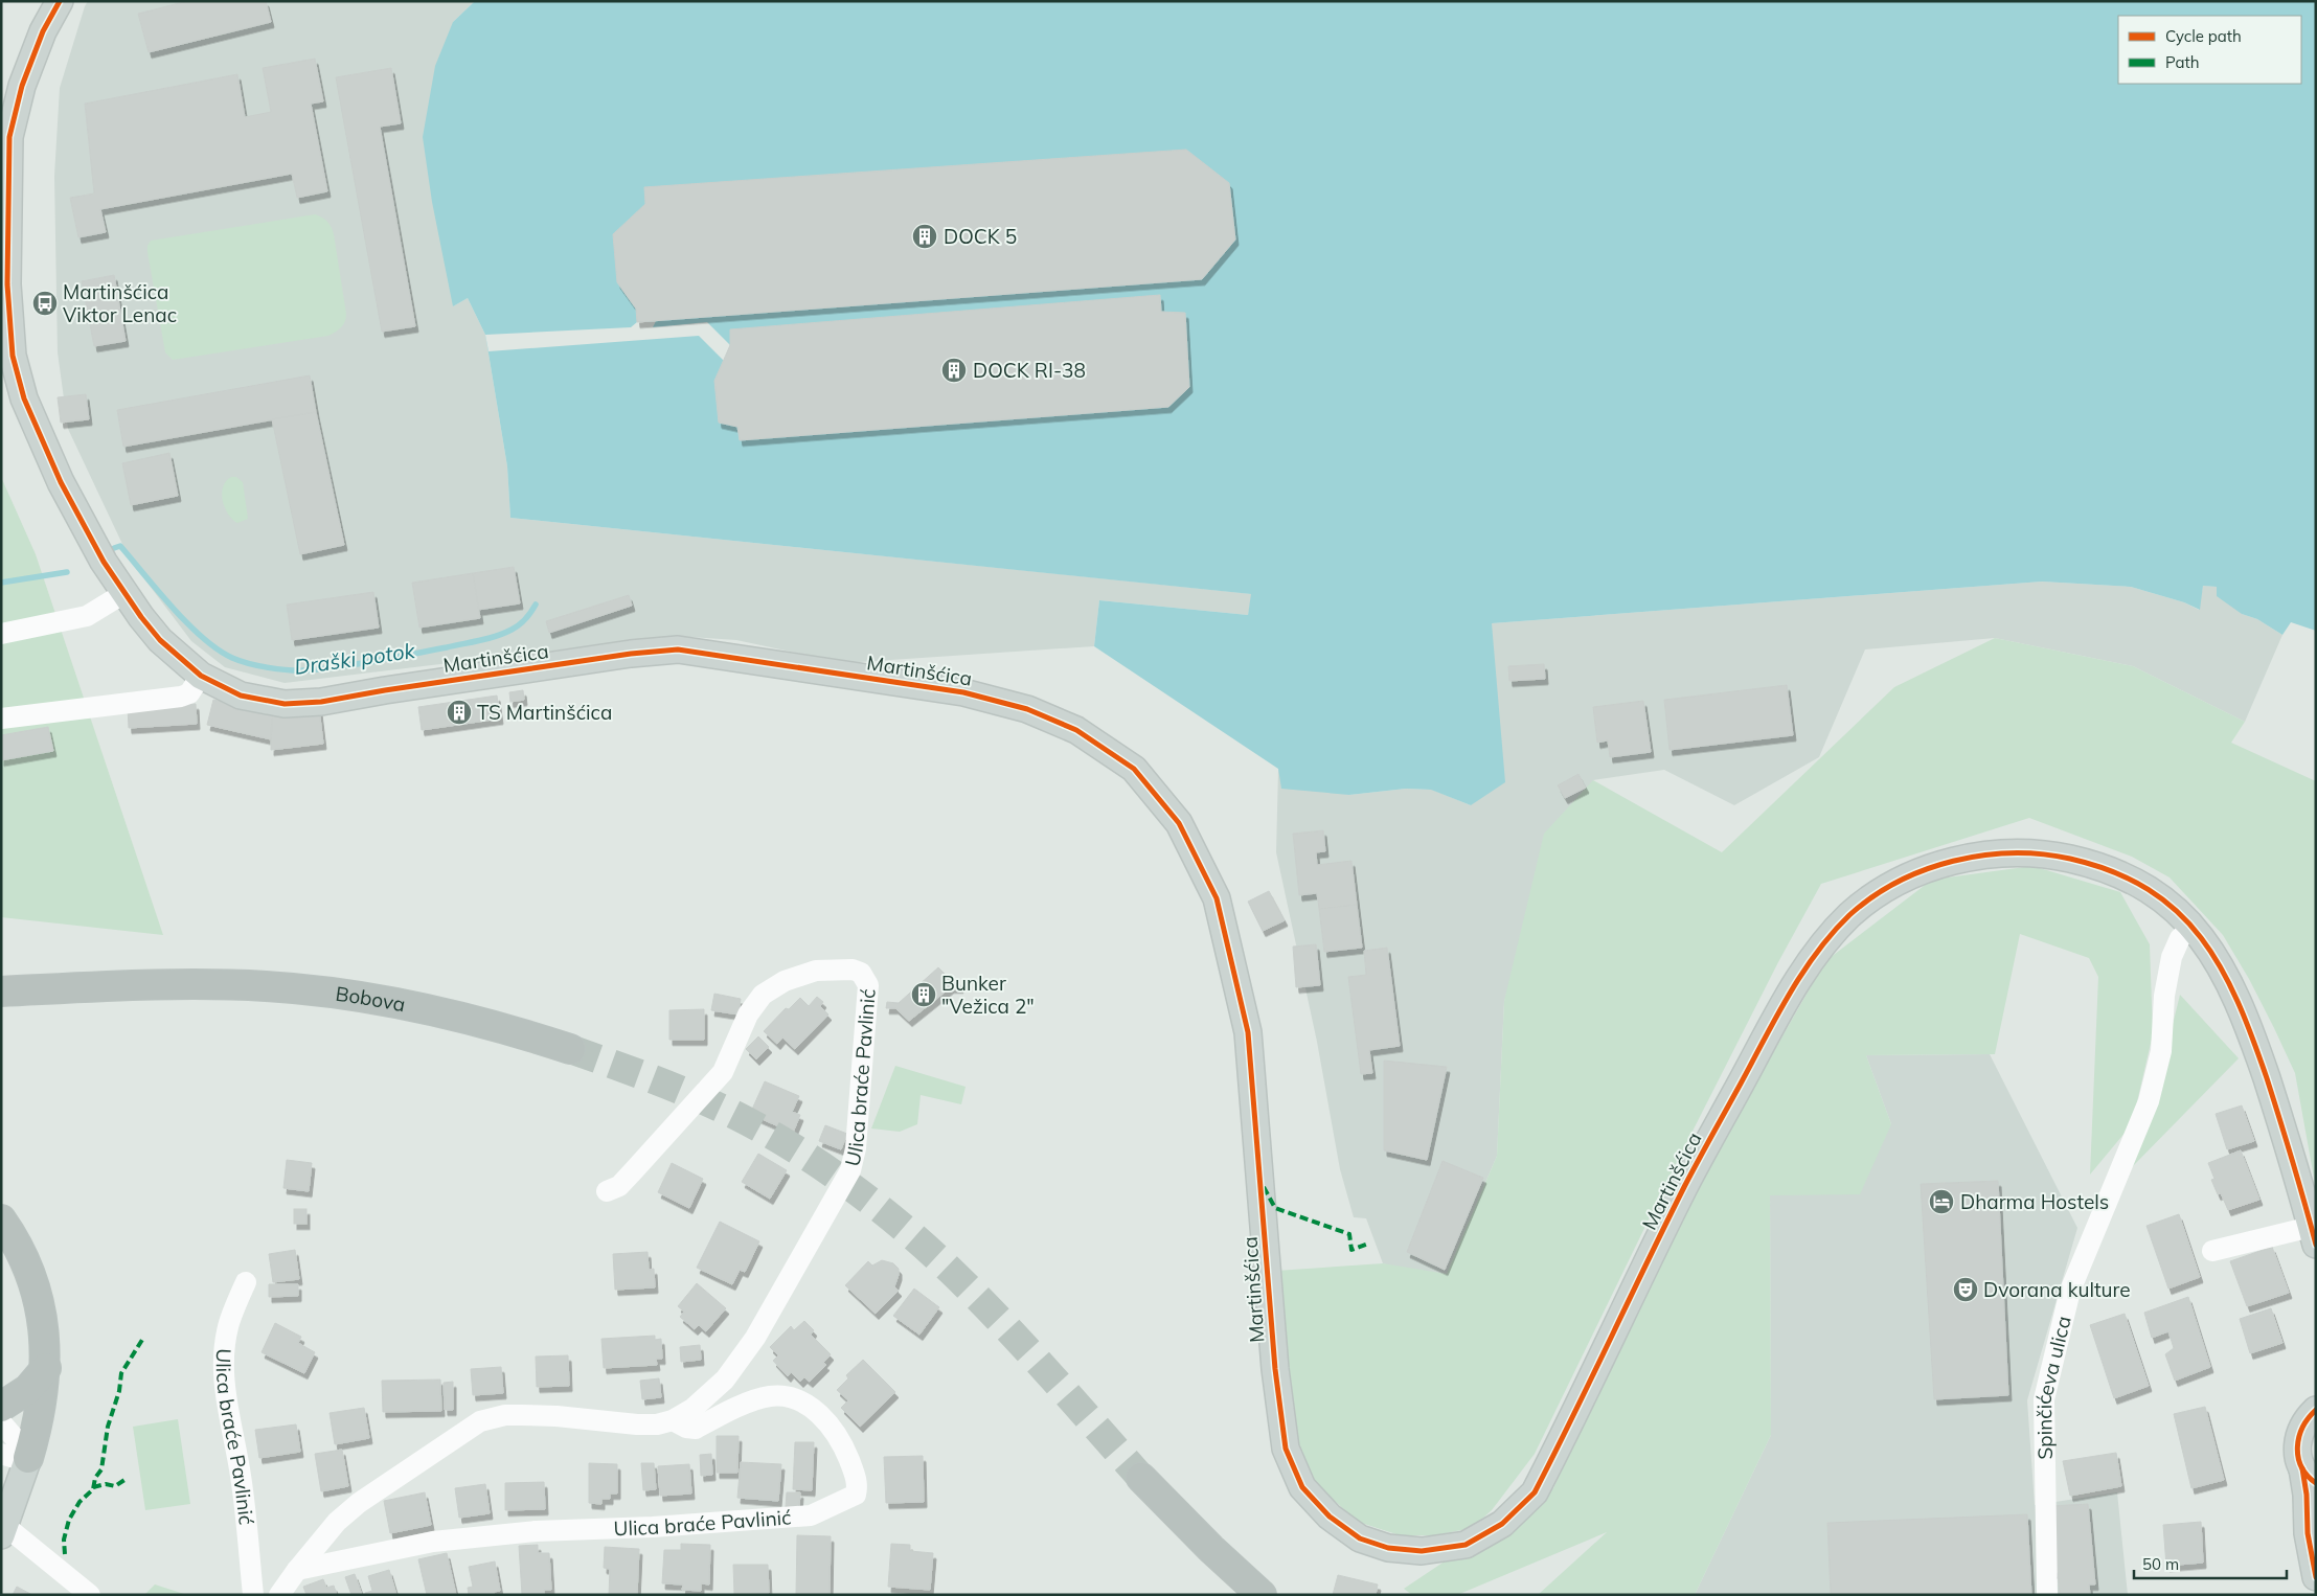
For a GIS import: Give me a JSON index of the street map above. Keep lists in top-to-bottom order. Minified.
{"streets":{"highway":["Bobova"],"main road":["Martinšćica"],"street":["Ulica braće Pavlinić","Spinčićeva ulica"]},"crossings":[["Martinšćica","Spinčićeva ulica"]],"water":["Draški potok"],"places":{"building":["DOCK 5","DOCK RI-38","TS Martinšćica","Bunker \"Vežica 2\""],"bus stop":["Martinšćica Viktor Lenac"],"hotel":["Dharma Hostels"],"theatre":["Dvorana kulture"]},"legend":["Cycle path","Path"],"scale_bar":"50 m"}
